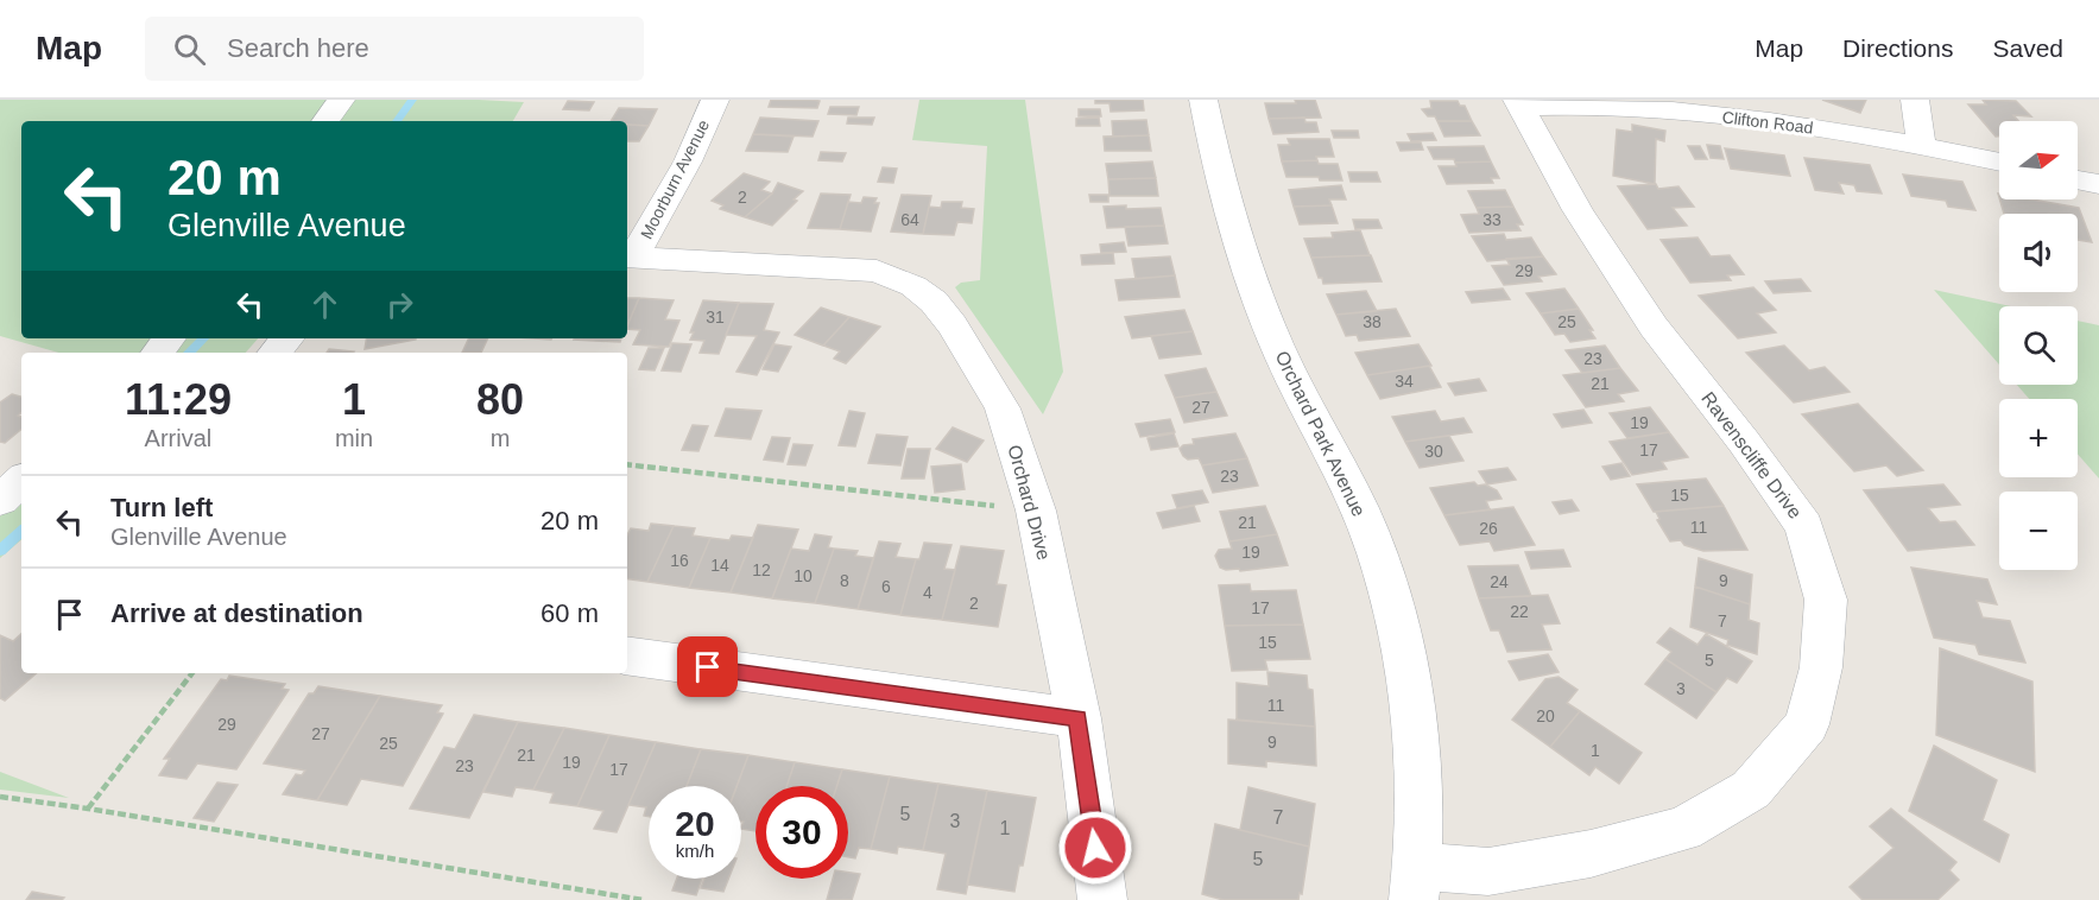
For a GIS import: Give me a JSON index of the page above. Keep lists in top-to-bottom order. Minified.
{"streets":{"street":["Clifton Road","Moorburn Avenue","Orchard Park Avenue","Ravenscliffe Drive","Orchard Drive"]},"crossings":[["Clifton Road","Ravenscliffe Drive"],["Moorburn Avenue","Orchard Drive"],["Orchard Park Avenue","Ravenscliffe Drive"]],"house_numbers":["2","64","33","29","31","38","25","23","34","21","27","19","17","30","23","15","21","11","26","19","16","14","12","10","8","9","24","6","4","2","17","22","7","15","5","3","11","20","29","27","9","25","1","21","19","23","17","5","7","3","1","5"],"north":"right","page":{"header":"Map","search":"Search here","nav":["Map","Directions","Saved"],"map_buttons":["+","−"],"turn":["20 m","Glenville Avenue"],"eta":["11:29","Arrival","1","min","80","m"],"list":[{"name":"Turn left","note":"Glenville Avenue","value":"20 m"},{"name":"Arrive at destination","value":"60 m"}],"speed":"20 km/h","limit":"30"}}
